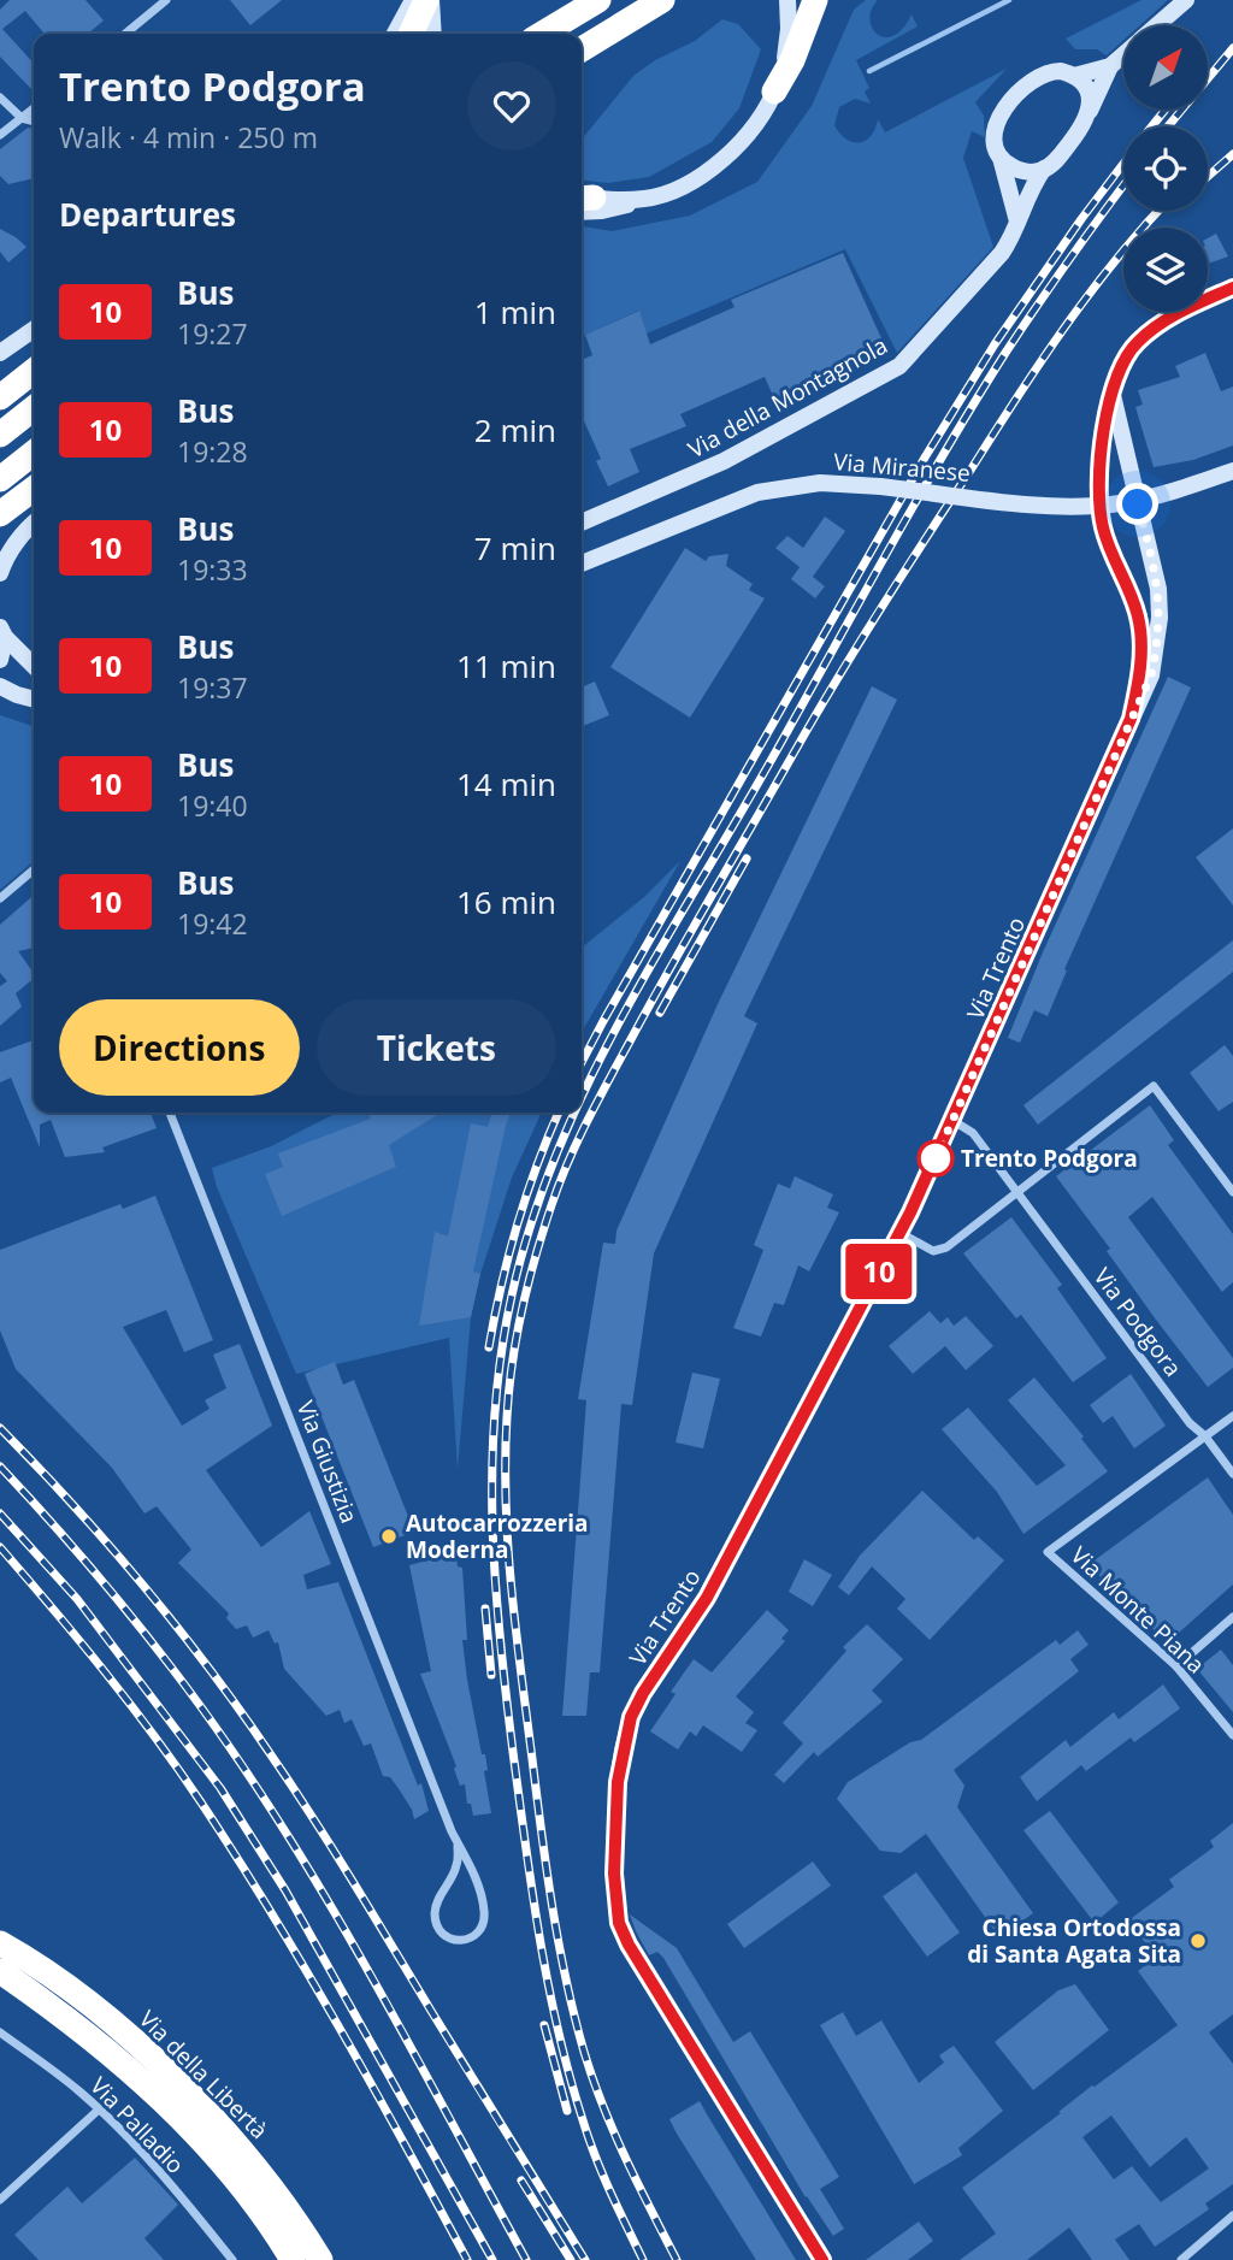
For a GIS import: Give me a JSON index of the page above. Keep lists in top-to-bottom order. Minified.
{"streets":{"highway":["Via della Libertà"],"street":["Via della Montagnola","Via Miranese","Via Trento","Via Podgora","Via Giustizia","Via Monte Piana","Via Palladio"]},"crossings":[["Via Trento","Via Podgora"],["Via Podgora","Via Monte Piana"]],"places":["Trento Podgora","Autocarrozzeria Moderna","Chiesa Ortodossa di Santa Agata Sita"],"lines":["bus line 10"],"north":"top right","page":{"on_map":"10","heading":[["Trento Podgora","Walk · 4 min · 250 m"],"Departures"],"list":[{"mark":"10","name":"Bus","note":"19:27","value":"1 min"},{"mark":"10","name":"Bus","note":"19:28","value":"2 min"},{"mark":"10","name":"Bus","note":"19:33","value":"7 min"},{"mark":"10","name":"Bus","note":"19:37","value":"11 min"},{"mark":"10","name":"Bus","note":"19:40","value":"14 min"},{"mark":"10","name":"Bus","note":"19:42","value":"16 min"}],"buttons":["Directions","Tickets"]}}
